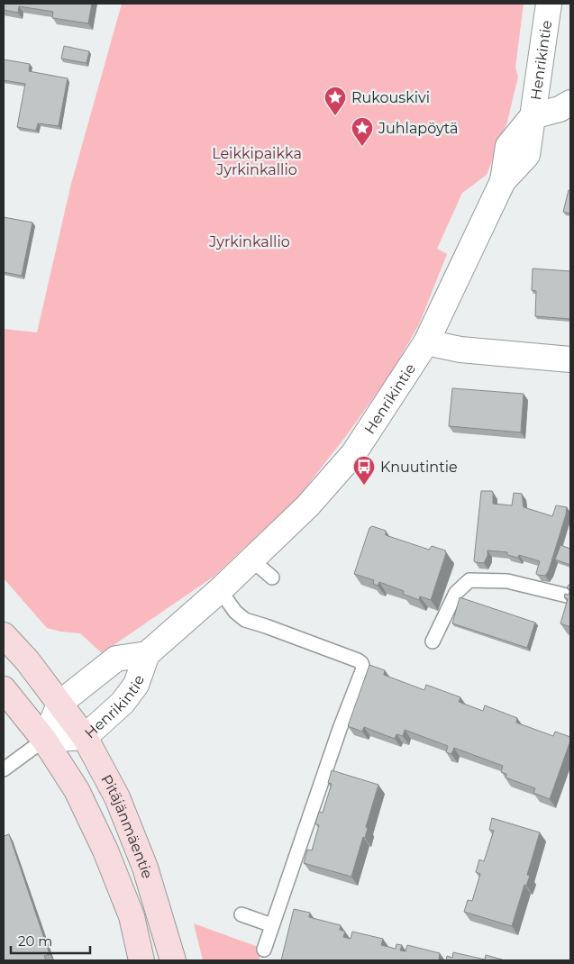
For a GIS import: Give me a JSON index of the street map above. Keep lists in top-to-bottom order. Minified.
{"streets":{"main road":["Pitäjänmäentie"],"street":["Henrikintie"]},"crossings":[["Henrikintie","Pitäjänmäentie"]],"parks":["Leikkipaikka Jyrkinkallio","Jyrkinkallio"],"places":{"place":["Rukouskivi","Juhlapöytä"],"bus stop":["Knuutintie"]},"scale_bar":"20 m"}
